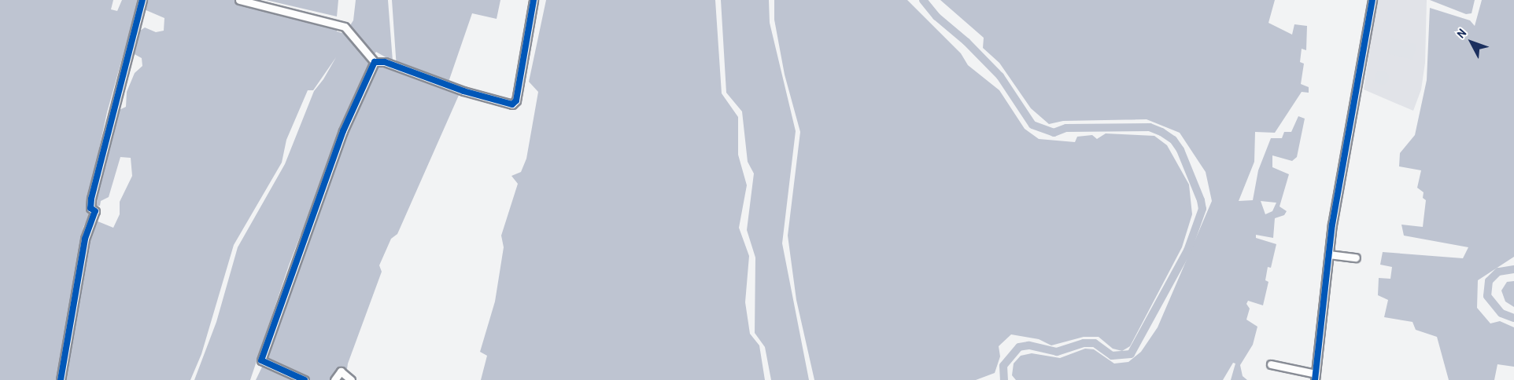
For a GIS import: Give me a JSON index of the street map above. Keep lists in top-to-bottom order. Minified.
{"north":"top left"}
